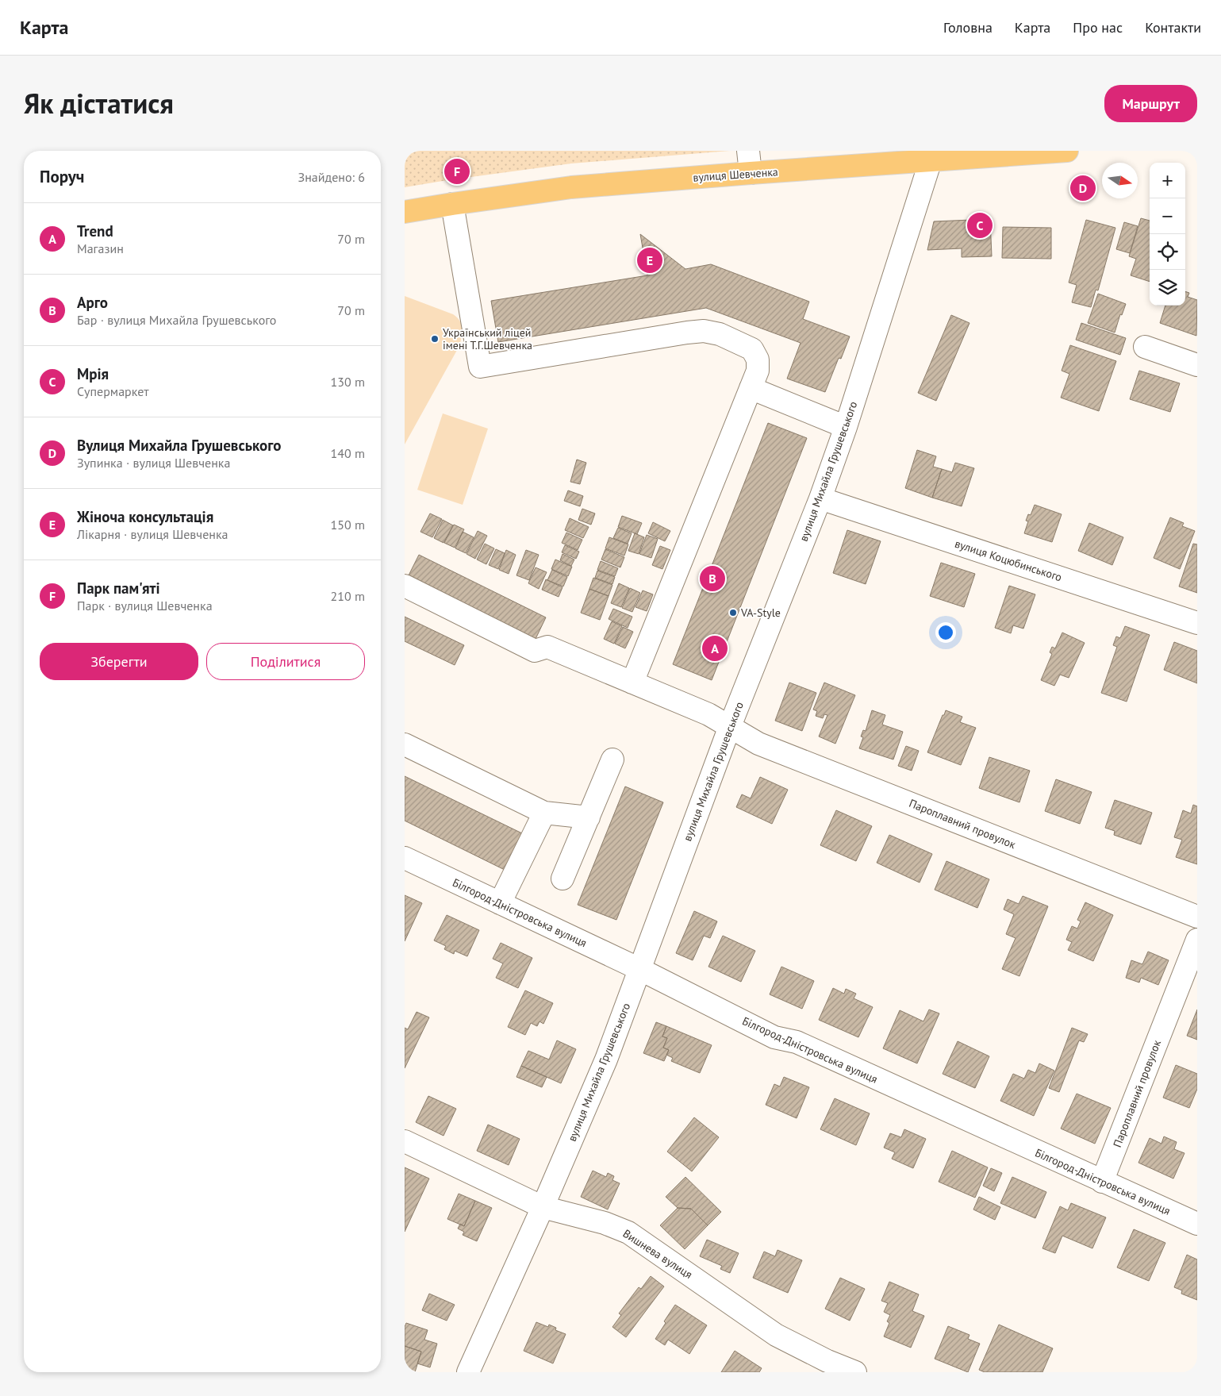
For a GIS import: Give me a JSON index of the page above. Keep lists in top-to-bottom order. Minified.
{"streets":{"main road":["вулиця Шевченка"],"street":["вулиця Михайла Грушевського","вулиця Коцюбинського","Пароплавний провулок","Білгород-Дністровська вулиця","Вишнева вулиця"]},"crossings":[["вулиця Шевченка","вулиця Михайла Грушевського"],["вулиця Михайла Грушевського","вулиця Коцюбинського"],["вулиця Михайла Грушевського","Пароплавний провулок"],["вулиця Михайла Грушевського","Білгород-Дністровська вулиця"],["вулиця Михайла Грушевського","Вишнева вулиця"],["Пароплавний провулок","Білгород-Дністровська вулиця"]],"places":["Український ліцей імені Т.Г.Шевченка","VA-Style"],"north":"right","page":{"header":"Карта","nav":["Головна","Карта","Про нас","Контакти"],"title":"Як дістатися","buttons":["Маршрут",["Зберегти","Поділитися"]],"heading":["Поруч","Знайдено: 6"],"pins":["F","D","C","E","B","A"],"map_buttons":["+","−"],"list":[{"mark":"A","name":"Trend","note":"Магазин","value":"70 m"},{"mark":"B","name":"Арго","note":"Бар · вулиця Михайла Грушевського","value":"70 m"},{"mark":"C","name":"Мрія","note":"Супермаркет","value":"130 m"},{"mark":"D","name":"Вулиця Михайла Грушевського","note":"Зупинка · вулиця Шевченка","value":"140 m"},{"mark":"E","name":"Жіноча консультація","note":"Лікарня · вулиця Шевченка","value":"150 m"},{"mark":"F","name":"Парк пам'яті","note":"Парк · вулиця Шевченка","value":"210 m"}]}}
